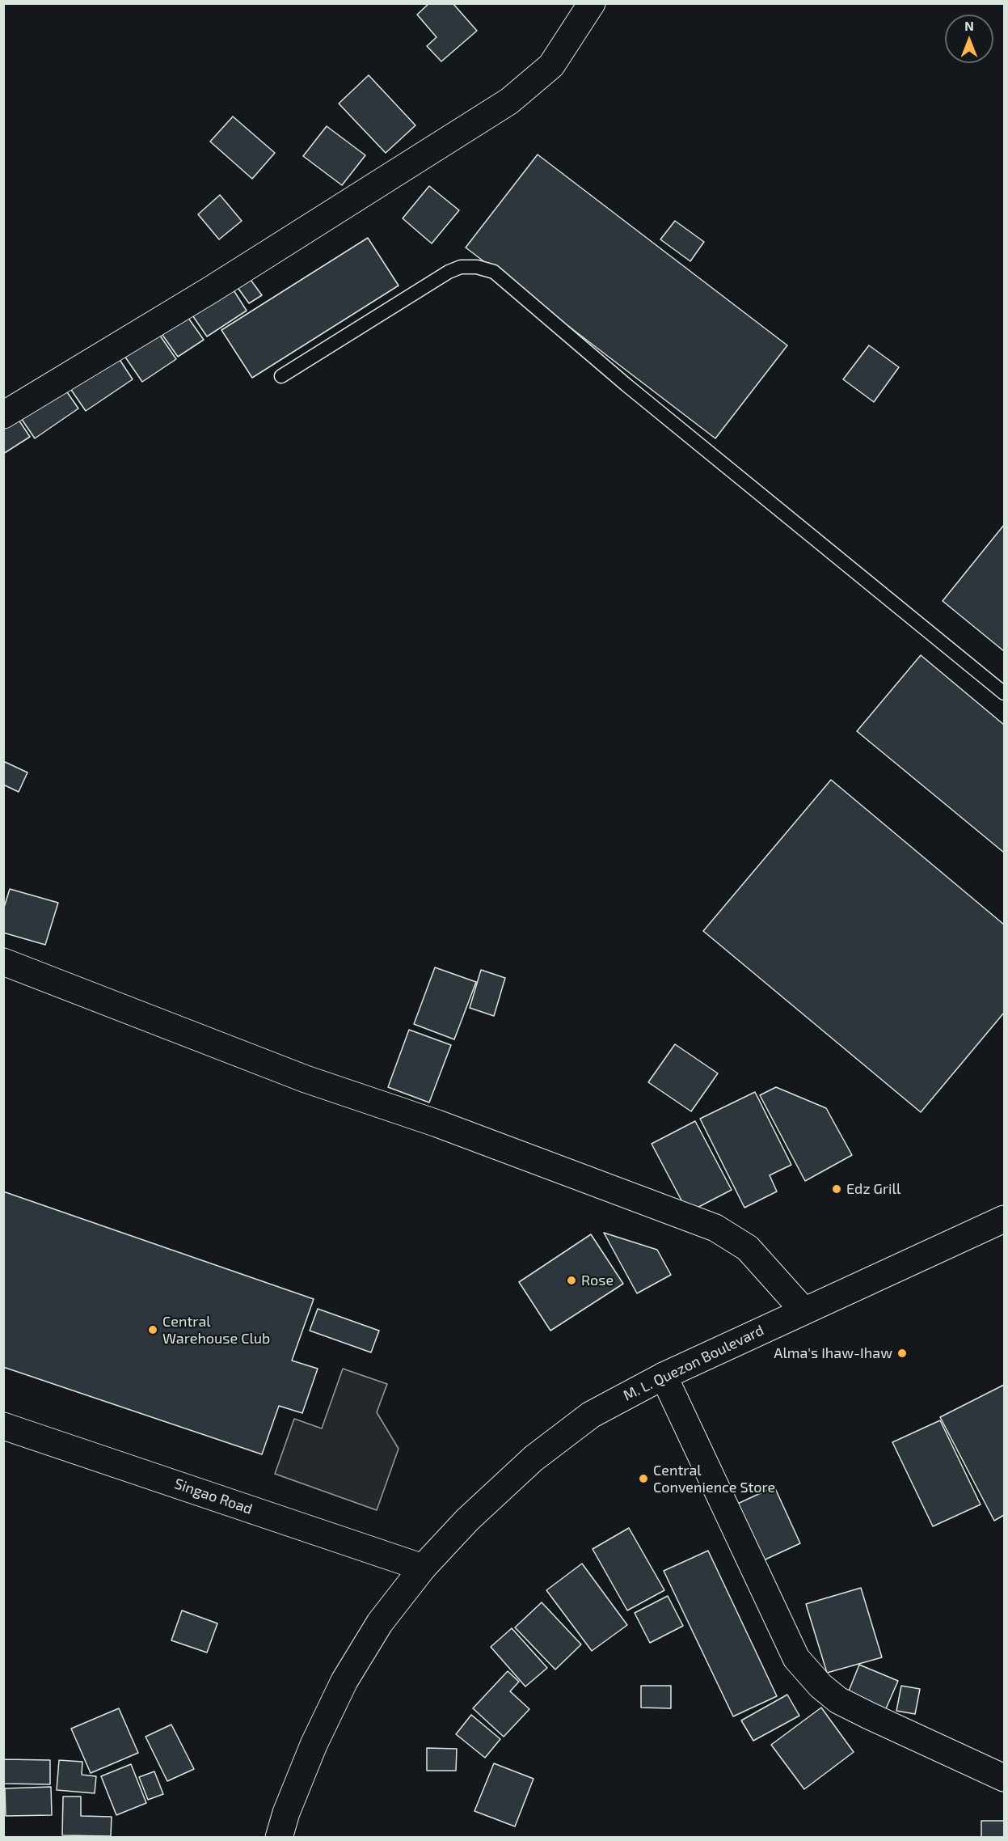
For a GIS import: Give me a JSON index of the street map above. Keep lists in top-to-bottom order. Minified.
{"streets":{"main road":["M. L. Quezon Boulevard","Singao Road"]},"crossings":[["M. L. Quezon Boulevard","Singao Road"]],"places":["Edz Grill","Rose","Central Warehouse Club","Alma's Ihaw-Ihaw","Central Convenience Store"],"north":"top"}
